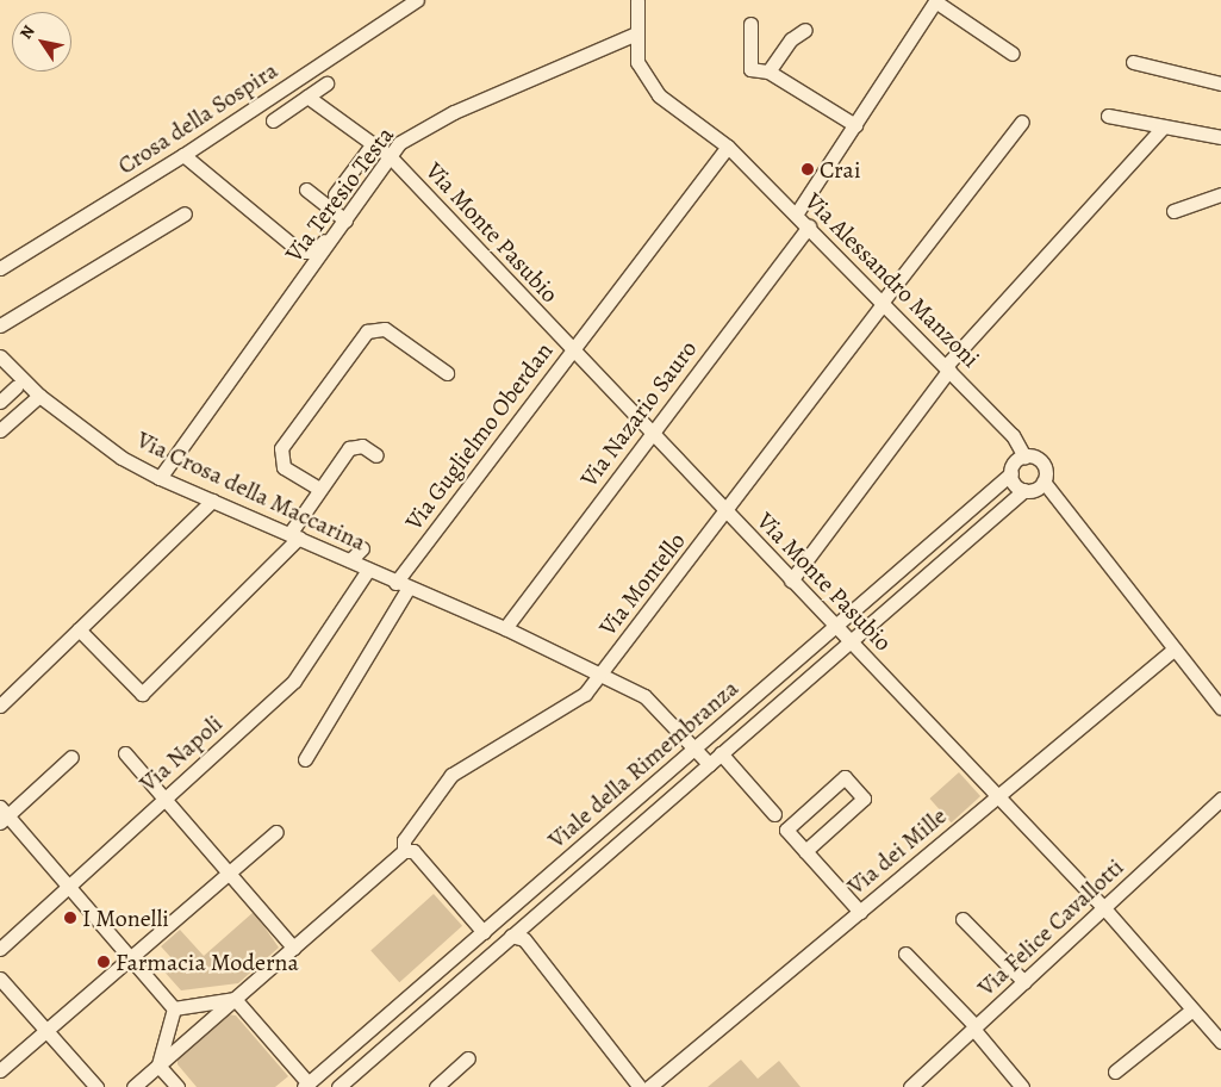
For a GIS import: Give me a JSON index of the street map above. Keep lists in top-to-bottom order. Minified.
{"streets":{"street":["Crosa della Sospira","Via Teresio Testa","Via Monte Pasubio","Via Alessandro Manzoni","Via Nazario Sauro","Via Guglielmo Oberdan","Via Crosa della Maccarina","Via Montello","Via Napoli","Viale della Rimembranza","Via dei Mille","Via Felice Cavallotti"]},"crossings":[["Via Teresio Testa","Via Monte Pasubio"],["Via Teresio Testa","Via Alessandro Manzoni"],["Via Teresio Testa","Via Crosa della Maccarina"],["Via Monte Pasubio","Via Nazario Sauro"],["Via Monte Pasubio","Via Guglielmo Oberdan"],["Via Monte Pasubio","Via Montello"],["Via Monte Pasubio","Viale della Rimembranza"],["Via Monte Pasubio","Via dei Mille"],["Via Monte Pasubio","Via Felice Cavallotti"],["Via Alessandro Manzoni","Via Nazario Sauro"],["Via Alessandro Manzoni","Via Guglielmo Oberdan"],["Via Alessandro Manzoni","Via Montello"],["Via Alessandro Manzoni","Viale della Rimembranza"],["Via Nazario Sauro","Via Crosa della Maccarina"],["Via Guglielmo Oberdan","Via Crosa della Maccarina"],["Via Crosa della Maccarina","Via Montello"],["Via Crosa della Maccarina","Via Napoli"],["Via Crosa della Maccarina","Viale della Rimembranza"]],"places":["Crai","I Monelli","Farmacia Moderna"],"north":"top left"}
